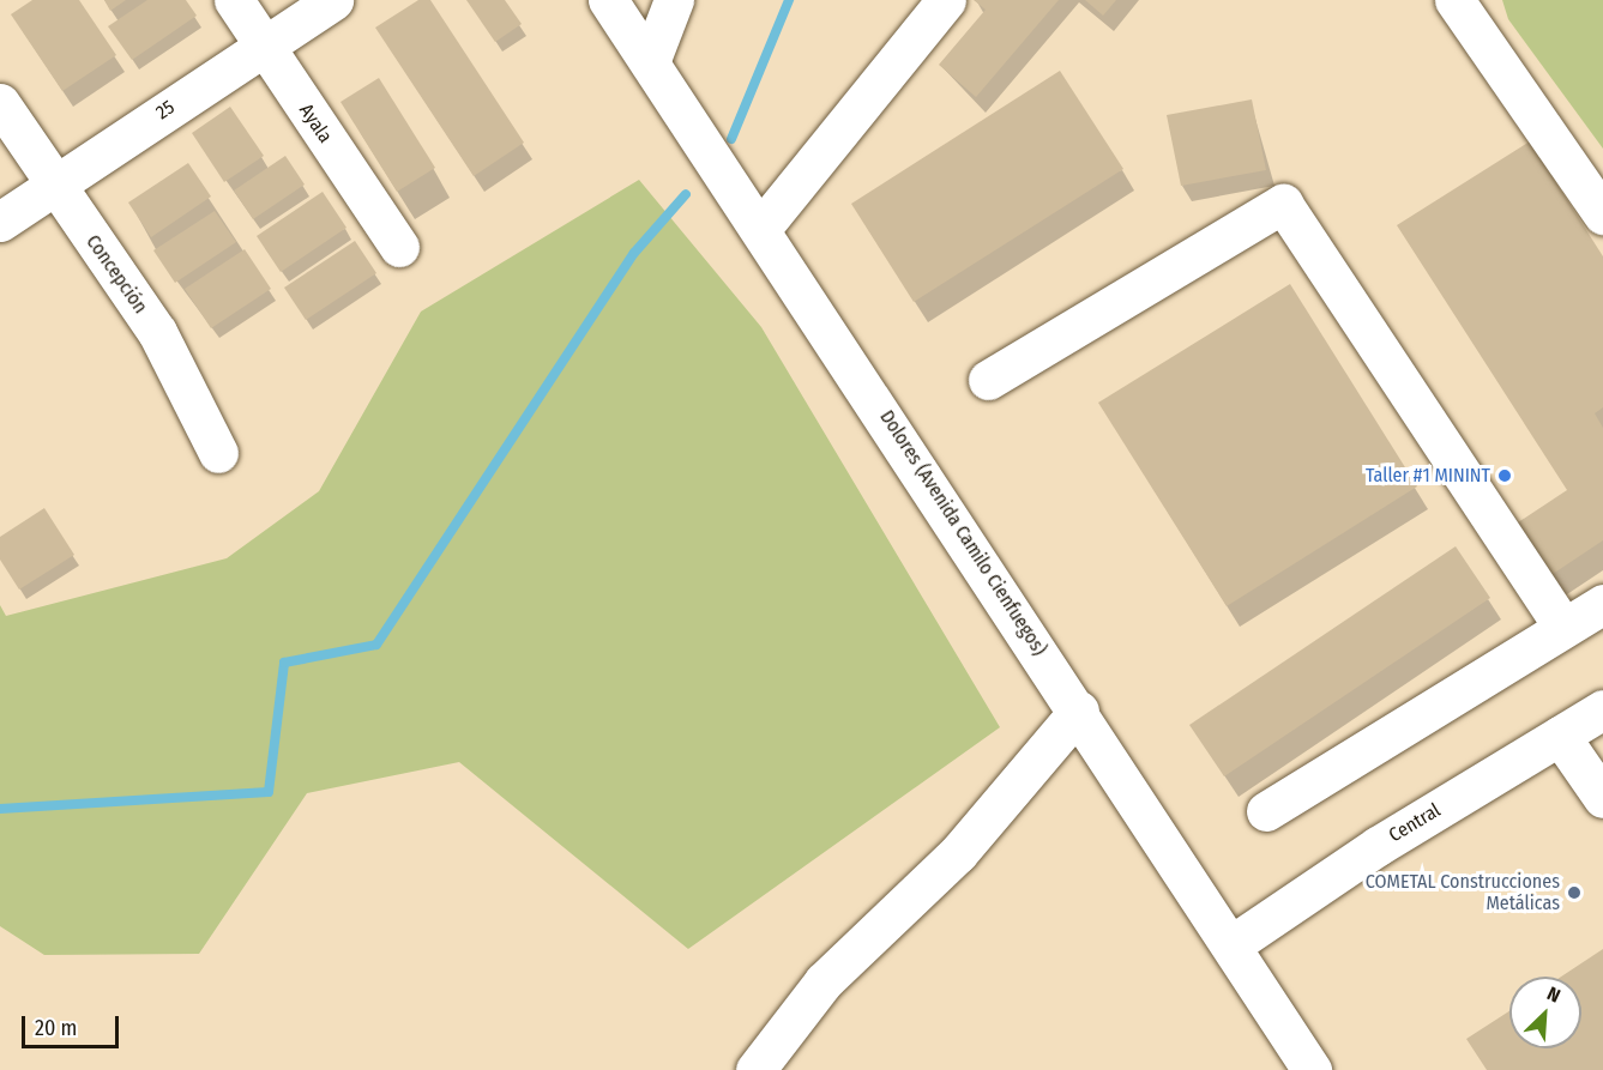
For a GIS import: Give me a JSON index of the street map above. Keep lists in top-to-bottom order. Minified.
{"streets":{"street":["25","Ayala","Concepción","Dolores (Avenida Camilo Cienfuegos)","Central"]},"crossings":[["25","Ayala"],["25","Concepción"],["Dolores (Avenida Camilo Cienfuegos)","Central"]],"places":["Taller #1 MININT","COMETAL Construcciones Metálicas"],"scale_bar":"20 m","north":"top right"}
